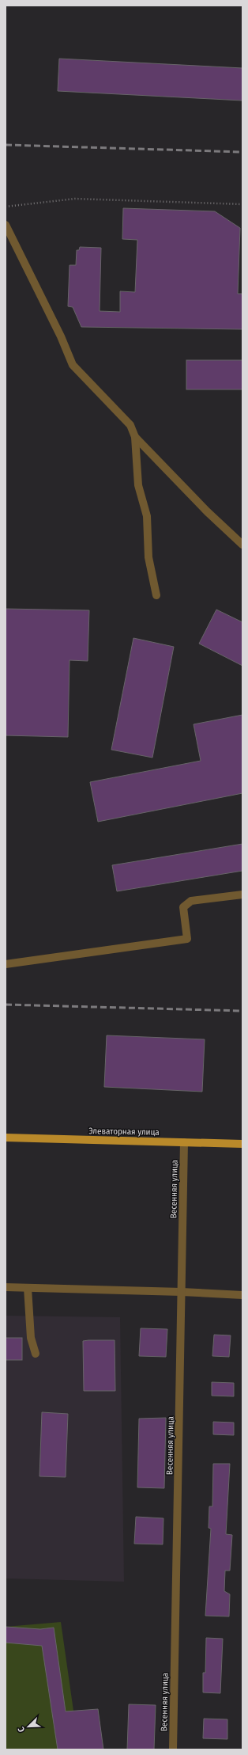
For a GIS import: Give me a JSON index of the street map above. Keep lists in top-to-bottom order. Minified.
{"streets":{"main road":["Элеваторная улица"],"street":["Весенняя улица"]},"crossings":[["Элеваторная улица","Весенняя улица"]],"north":"bottom left"}
